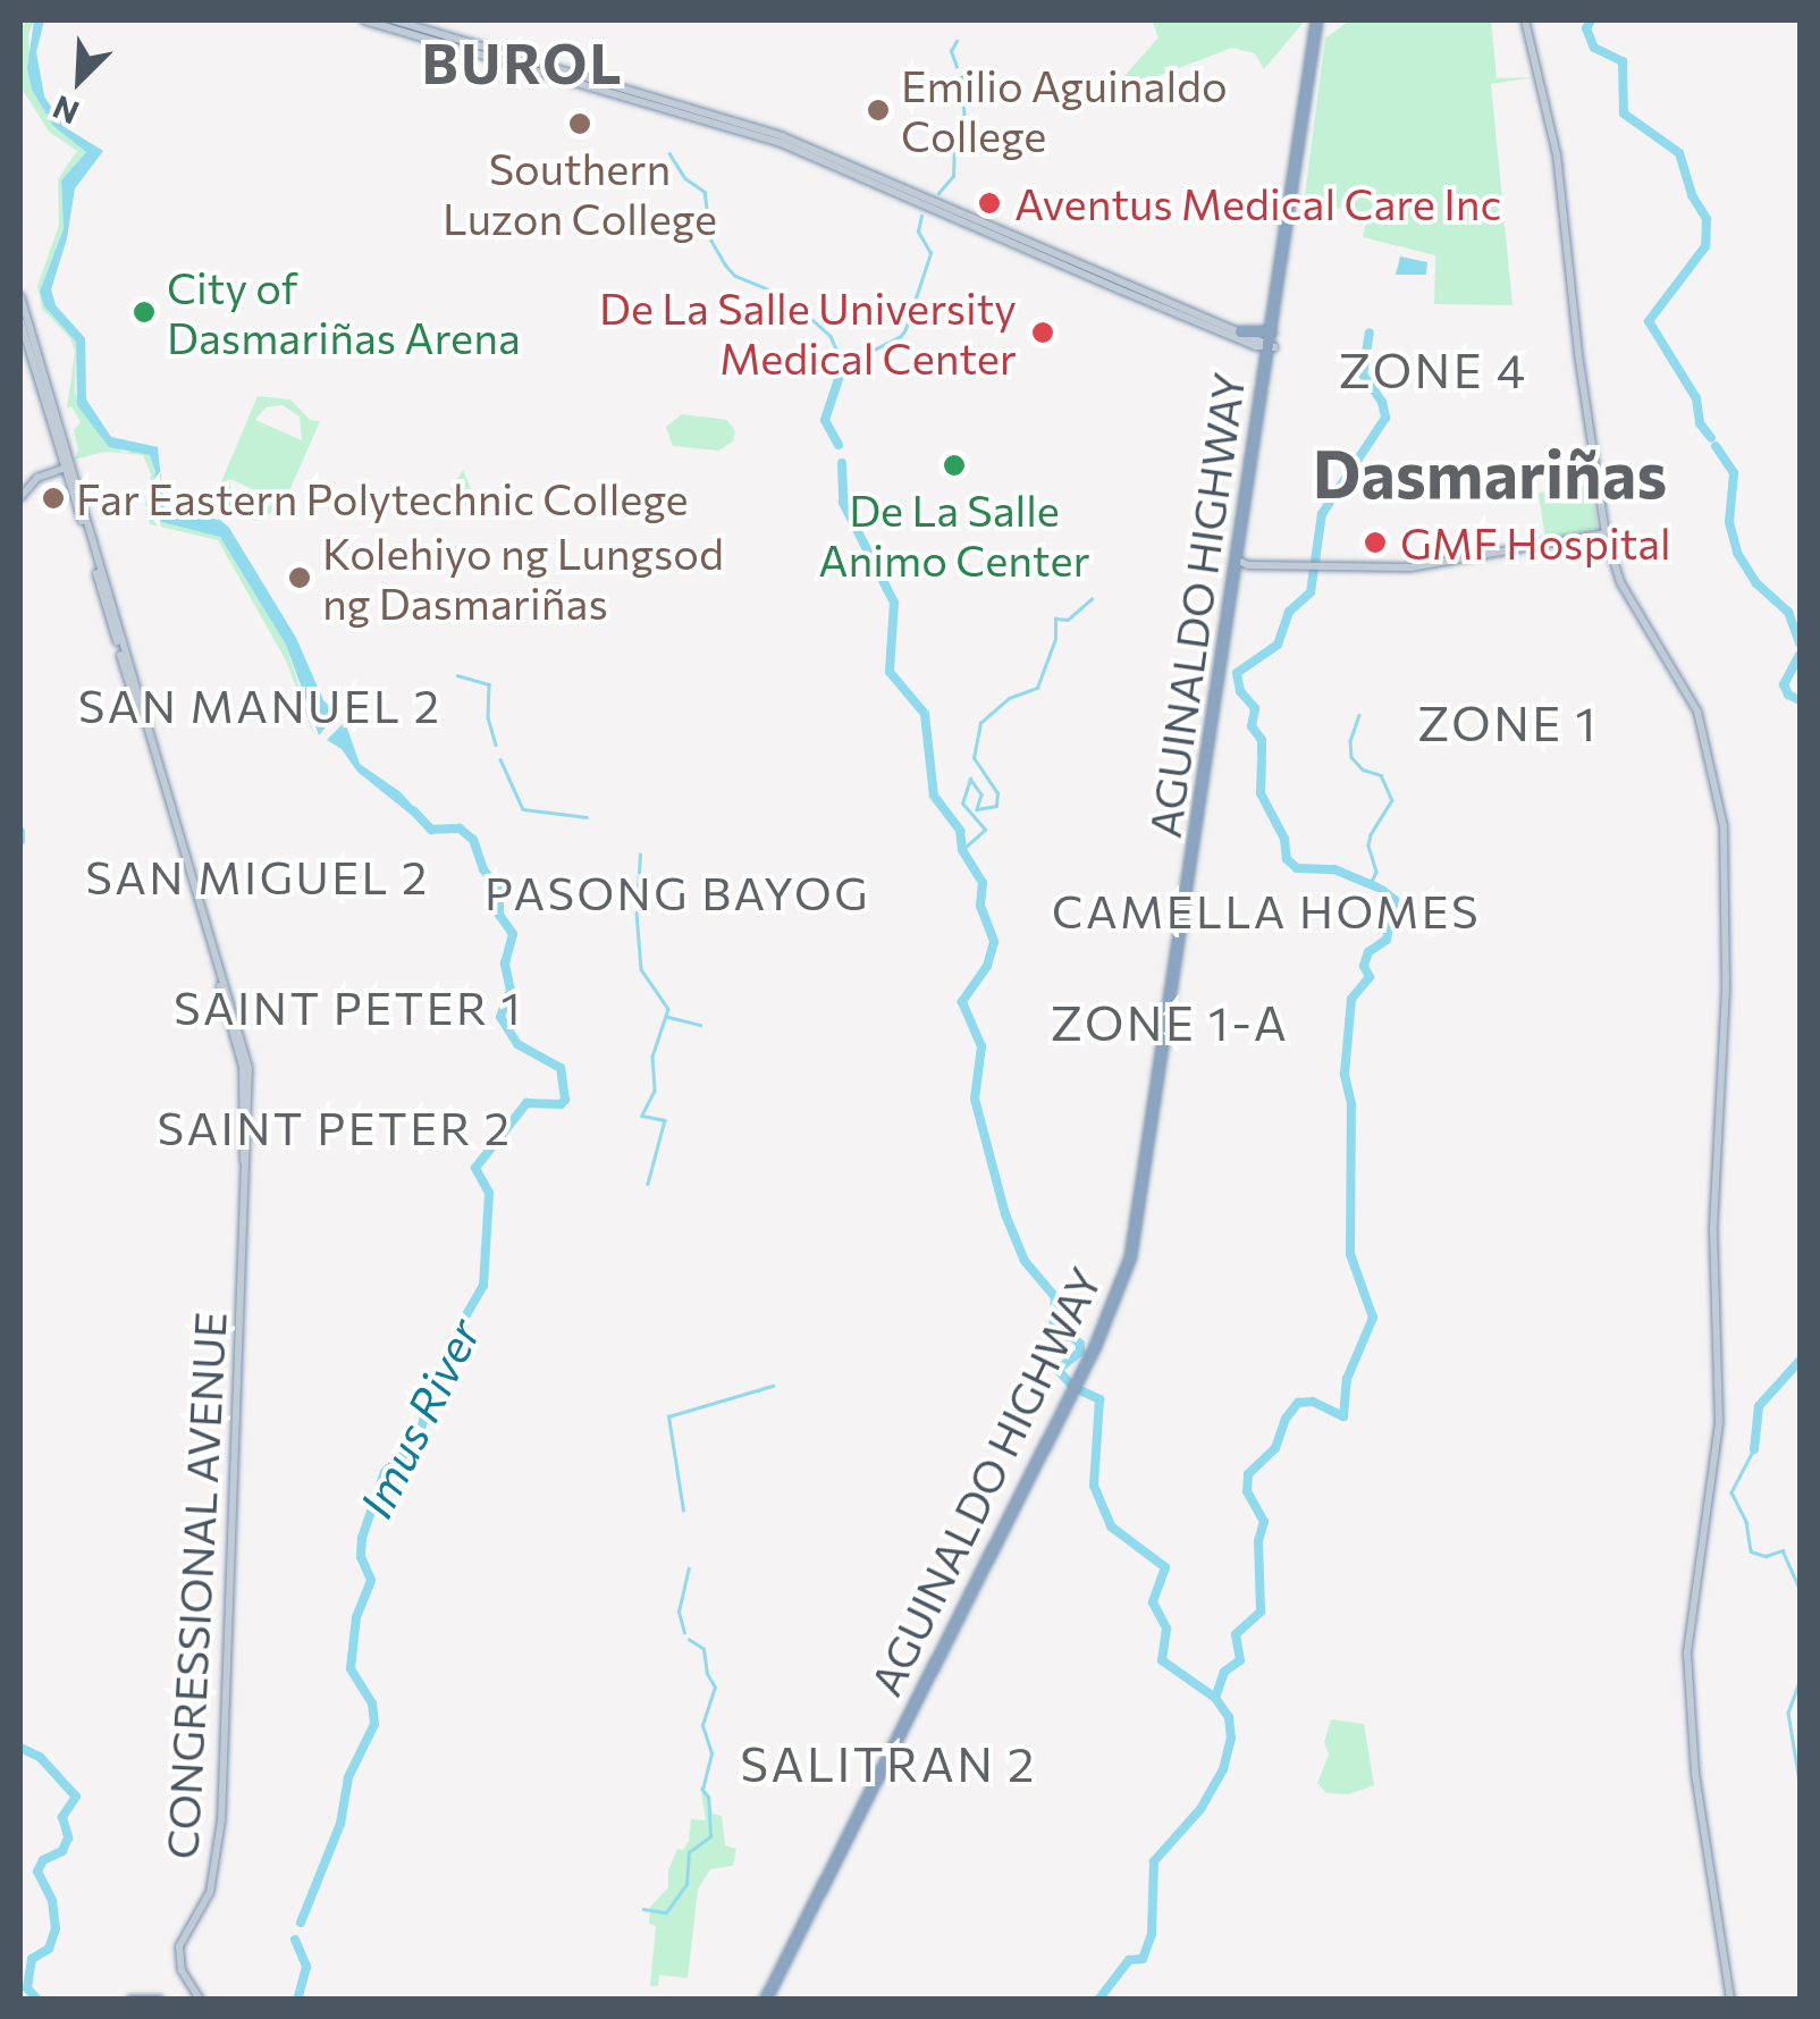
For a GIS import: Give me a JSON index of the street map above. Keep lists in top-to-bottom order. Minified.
{"streets":{"highway":["AGUINALDO HIGHWAY"],"main road":["CONGRESSIONAL AVENUE"]},"districts":["BUROL","ZONE 4","Dasmariñas","SAN MANUEL 2","ZONE 1","SAN MIGUEL 2","PASONG BAYOG","CAMELLA HOMES","SAINT PETER 1","ZONE 1-A","SAINT PETER 2","SALITRAN 2"],"water":["Imus River"],"places":["Emilio Aguinaldo College","Southern Luzon College","Aventus Medical Care Inc","City of Dasmariñas Arena","De La Salle University Medical Center","De La Salle Animo Center","Far Eastern Polytechnic College","GMF Hospital","Kolehiyo ng Lungsod ng Dasmariñas"],"north":"bottom left"}
